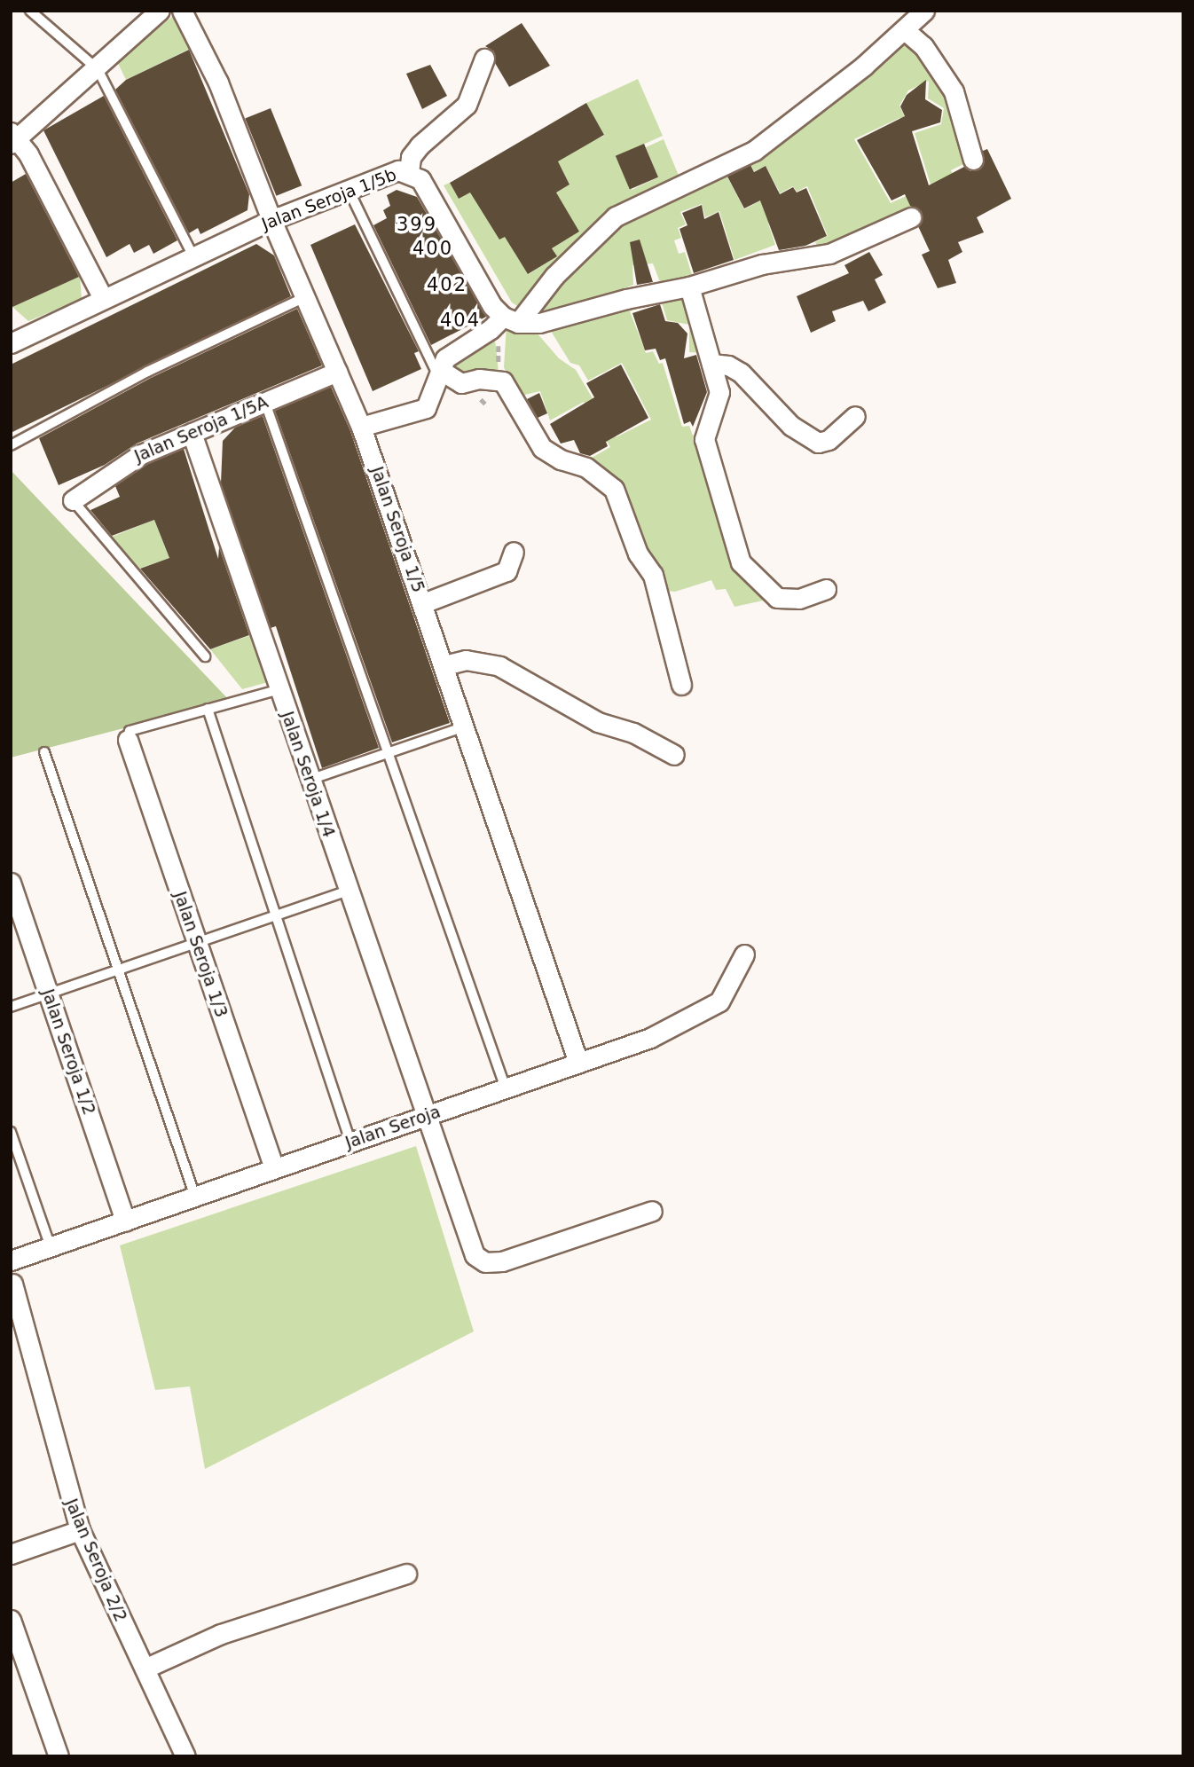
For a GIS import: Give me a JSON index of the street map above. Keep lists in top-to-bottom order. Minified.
{"streets":{"street":["Jalan Seroja 1/5b","Jalan Seroja 1/5A","Jalan Seroja 1/5","Jalan Seroja 1/4","Jalan Seroja 1/3","Jalan Seroja 1/2","Jalan Seroja","Jalan Seroja 2/2"]},"crossings":[["Jalan Seroja 1/5b","Jalan Seroja 1/5"],["Jalan Seroja 1/5A","Jalan Seroja 1/5"],["Jalan Seroja 1/5A","Jalan Seroja 1/4"],["Jalan Seroja 1/5","Jalan Seroja"],["Jalan Seroja 1/4","Jalan Seroja"],["Jalan Seroja 1/3","Jalan Seroja"],["Jalan Seroja 1/2","Jalan Seroja"]],"districts":["399","400","402","404"]}
